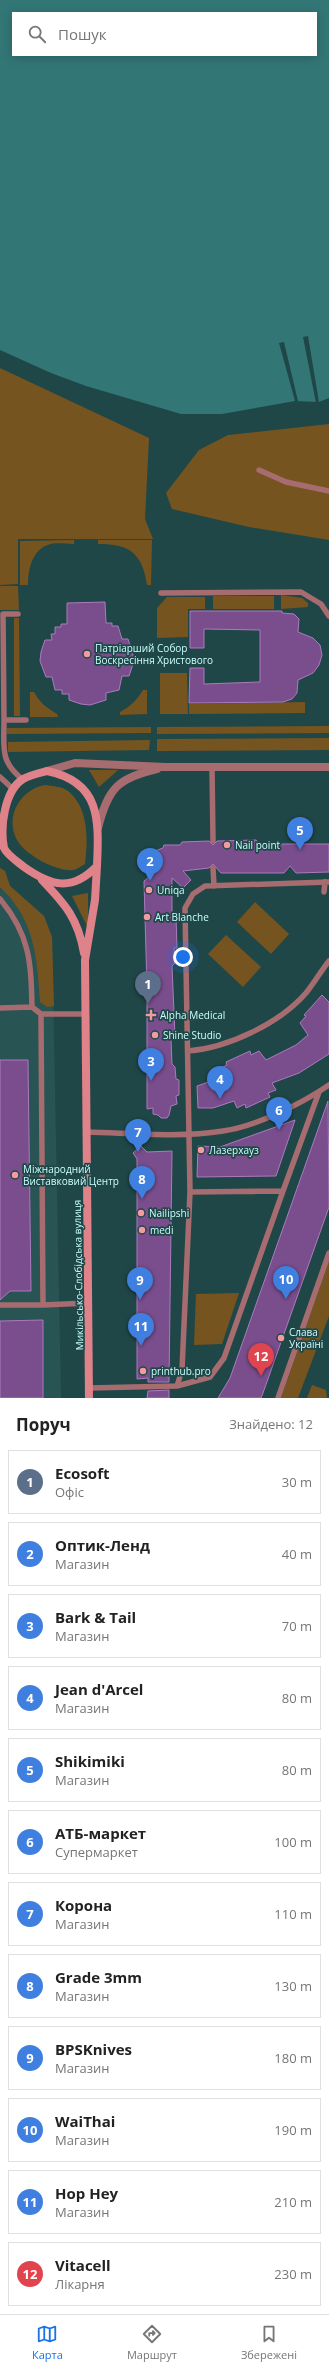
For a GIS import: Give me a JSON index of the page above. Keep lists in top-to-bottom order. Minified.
{"streets":{"street":["Микільсько-Слобідська вулиця"]},"places":{"other":["Патріарший Собор Воскресіння Христового","Nail point","Uniqa","Art Blanche","Shine Studio","Лазерхауз","Міжнародний Виставковий Центр","Nailipshi","medi","Слава Україні","printhub.pro"],"health":["Alpha Medical"]},"page":{"search":"Пошук","pins":["5","2","1","3","4","6","7","8","10","9","11","12"],"heading":["Поруч","Знайдено: 12"],"list":[{"mark":"1","name":"Ecosoft","note":"Офіс","value":"30 m"},{"mark":"2","name":"Оптик-Ленд","note":"Магазин","value":"40 m"},{"mark":"3","name":"Bark & Tail","note":"Магазин","value":"70 m"},{"mark":"4","name":"Jean d'Arcel","note":"Магазин","value":"80 m"},{"mark":"5","name":"Shikimiki","note":"Магазин","value":"80 m"},{"mark":"6","name":"АТБ-маркет","note":"Супермаркет","value":"100 m"},{"mark":"7","name":"Корона","note":"Магазин","value":"110 m"},{"mark":"8","name":"Grade 3mm","note":"Магазин","value":"130 m"},{"mark":"9","name":"BPSKnives","note":"Магазин","value":"180 m"},{"mark":"10","name":"WaiThai","note":"Магазин","value":"190 m"},{"mark":"11","name":"Hop Hey","note":"Магазин","value":"210 m"},{"mark":"12","name":"Vitacell","note":"Лікарня","value":"230 m"}],"nav":["Карта","Маршрут","Збережені"]}}
